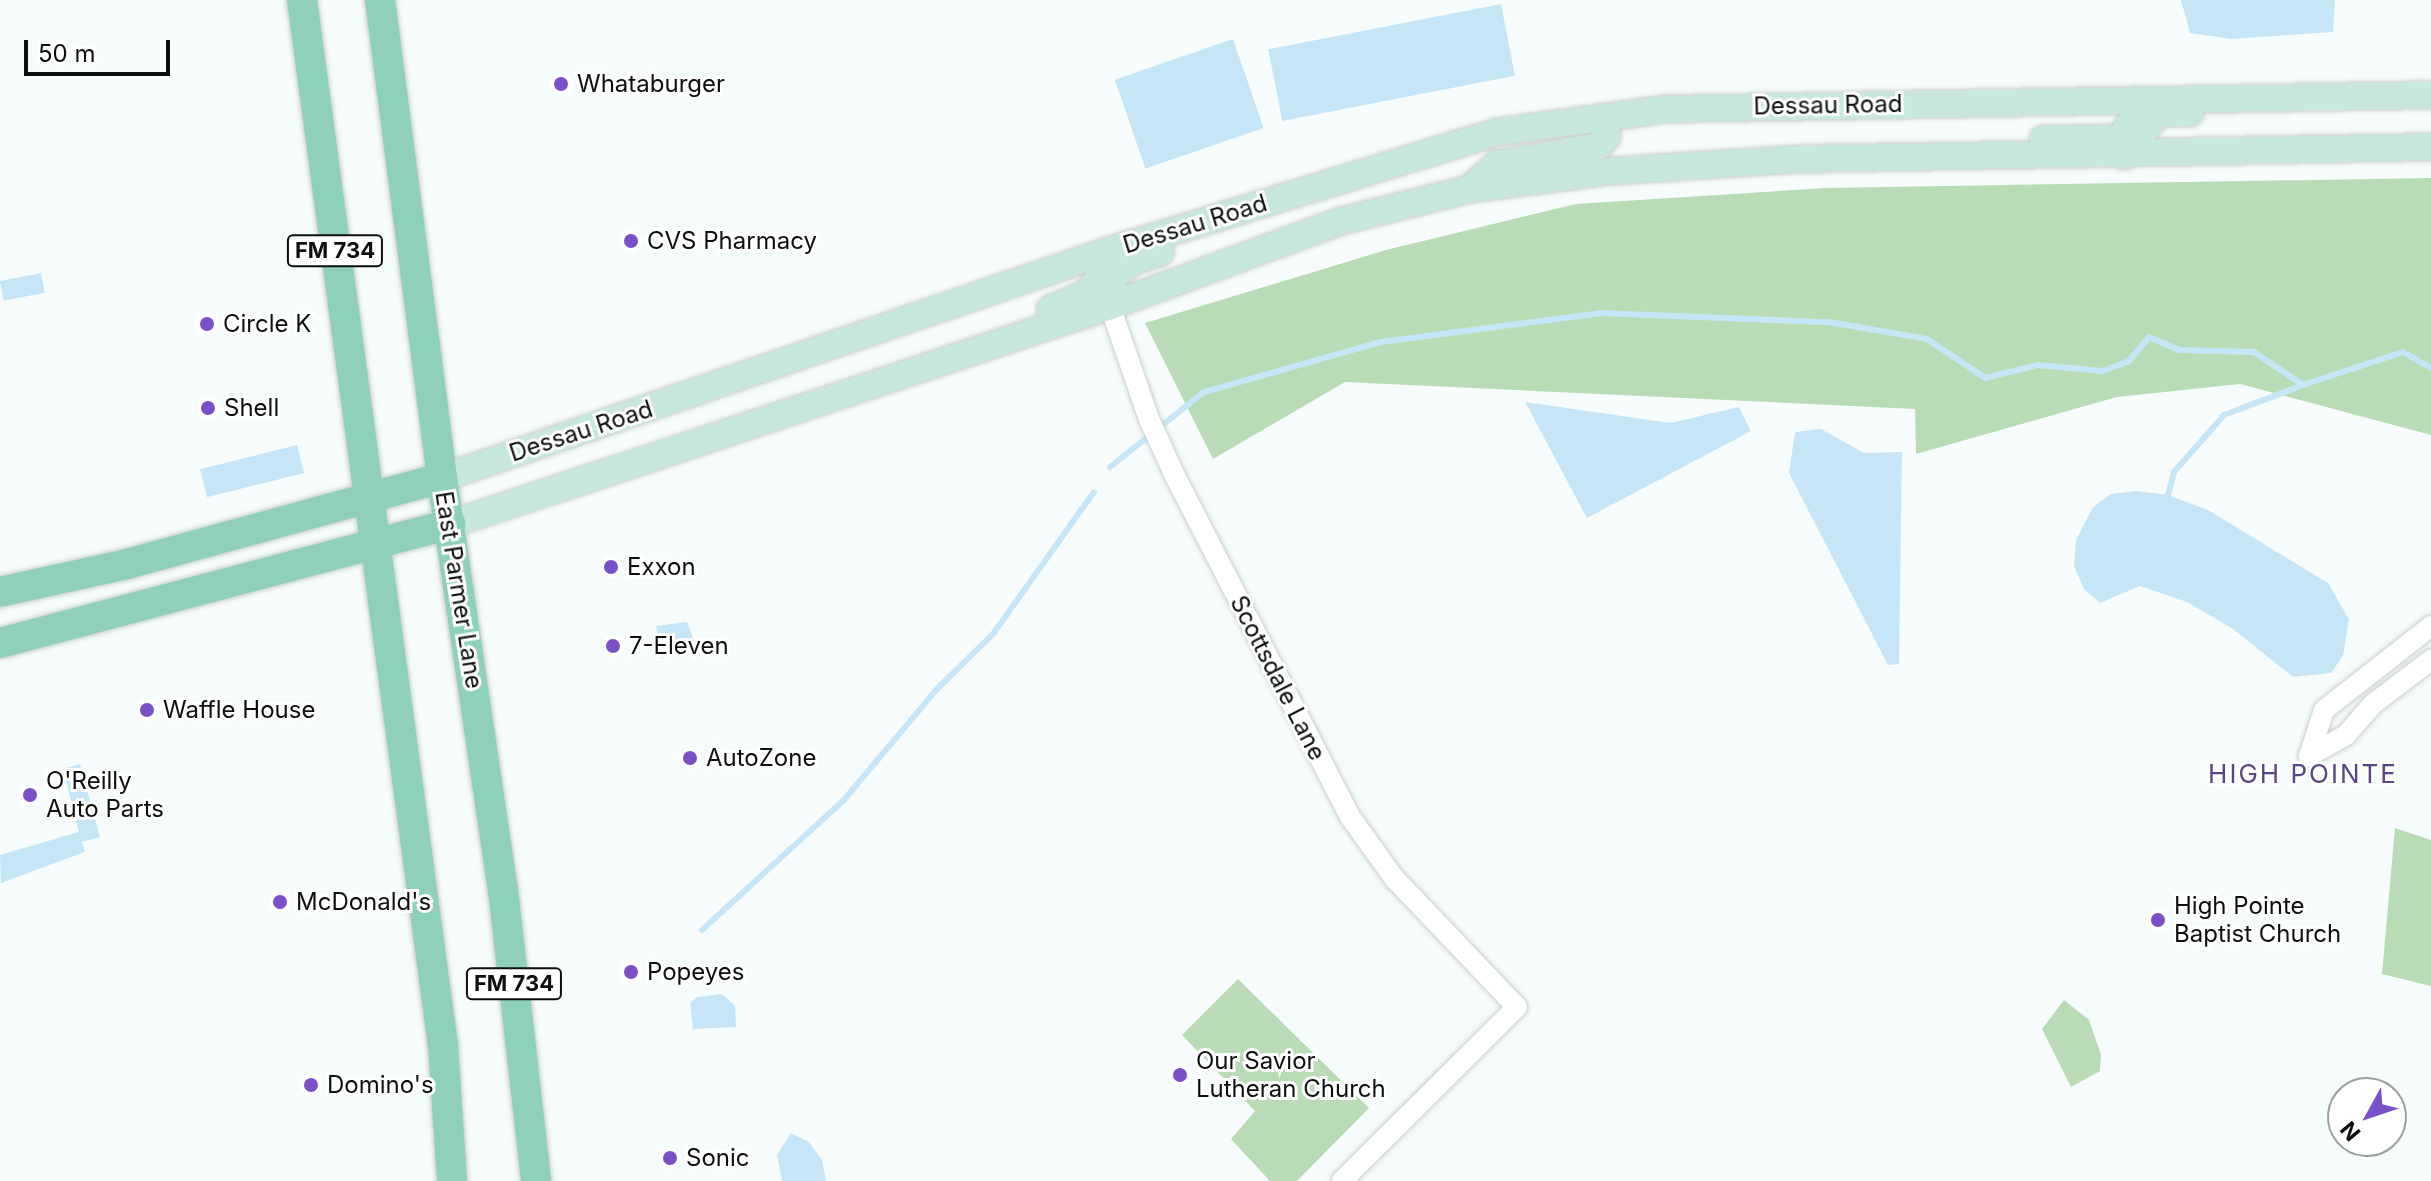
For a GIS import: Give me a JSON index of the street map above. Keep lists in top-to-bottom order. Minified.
{"streets":{"main road":["Dessau Road","FM 734","East Parmer Lane"],"street":["Scottsdale Lane"]},"crossings":[["Dessau Road","FM 734"],["Dessau Road","East Parmer Lane"],["Dessau Road","Scottsdale Lane"]],"districts":["HIGH POINTE"],"places":["Whataburger","CVS Pharmacy","Circle K","Shell","Exxon","7-Eleven","Waffle House","AutoZone","O'Reilly Auto Parts","McDonald's","High Pointe Baptist Church","Popeyes","Our Savior Lutheran Church","Domino's","Sonic"],"scale_bar":"50 m","north":"bottom left"}
